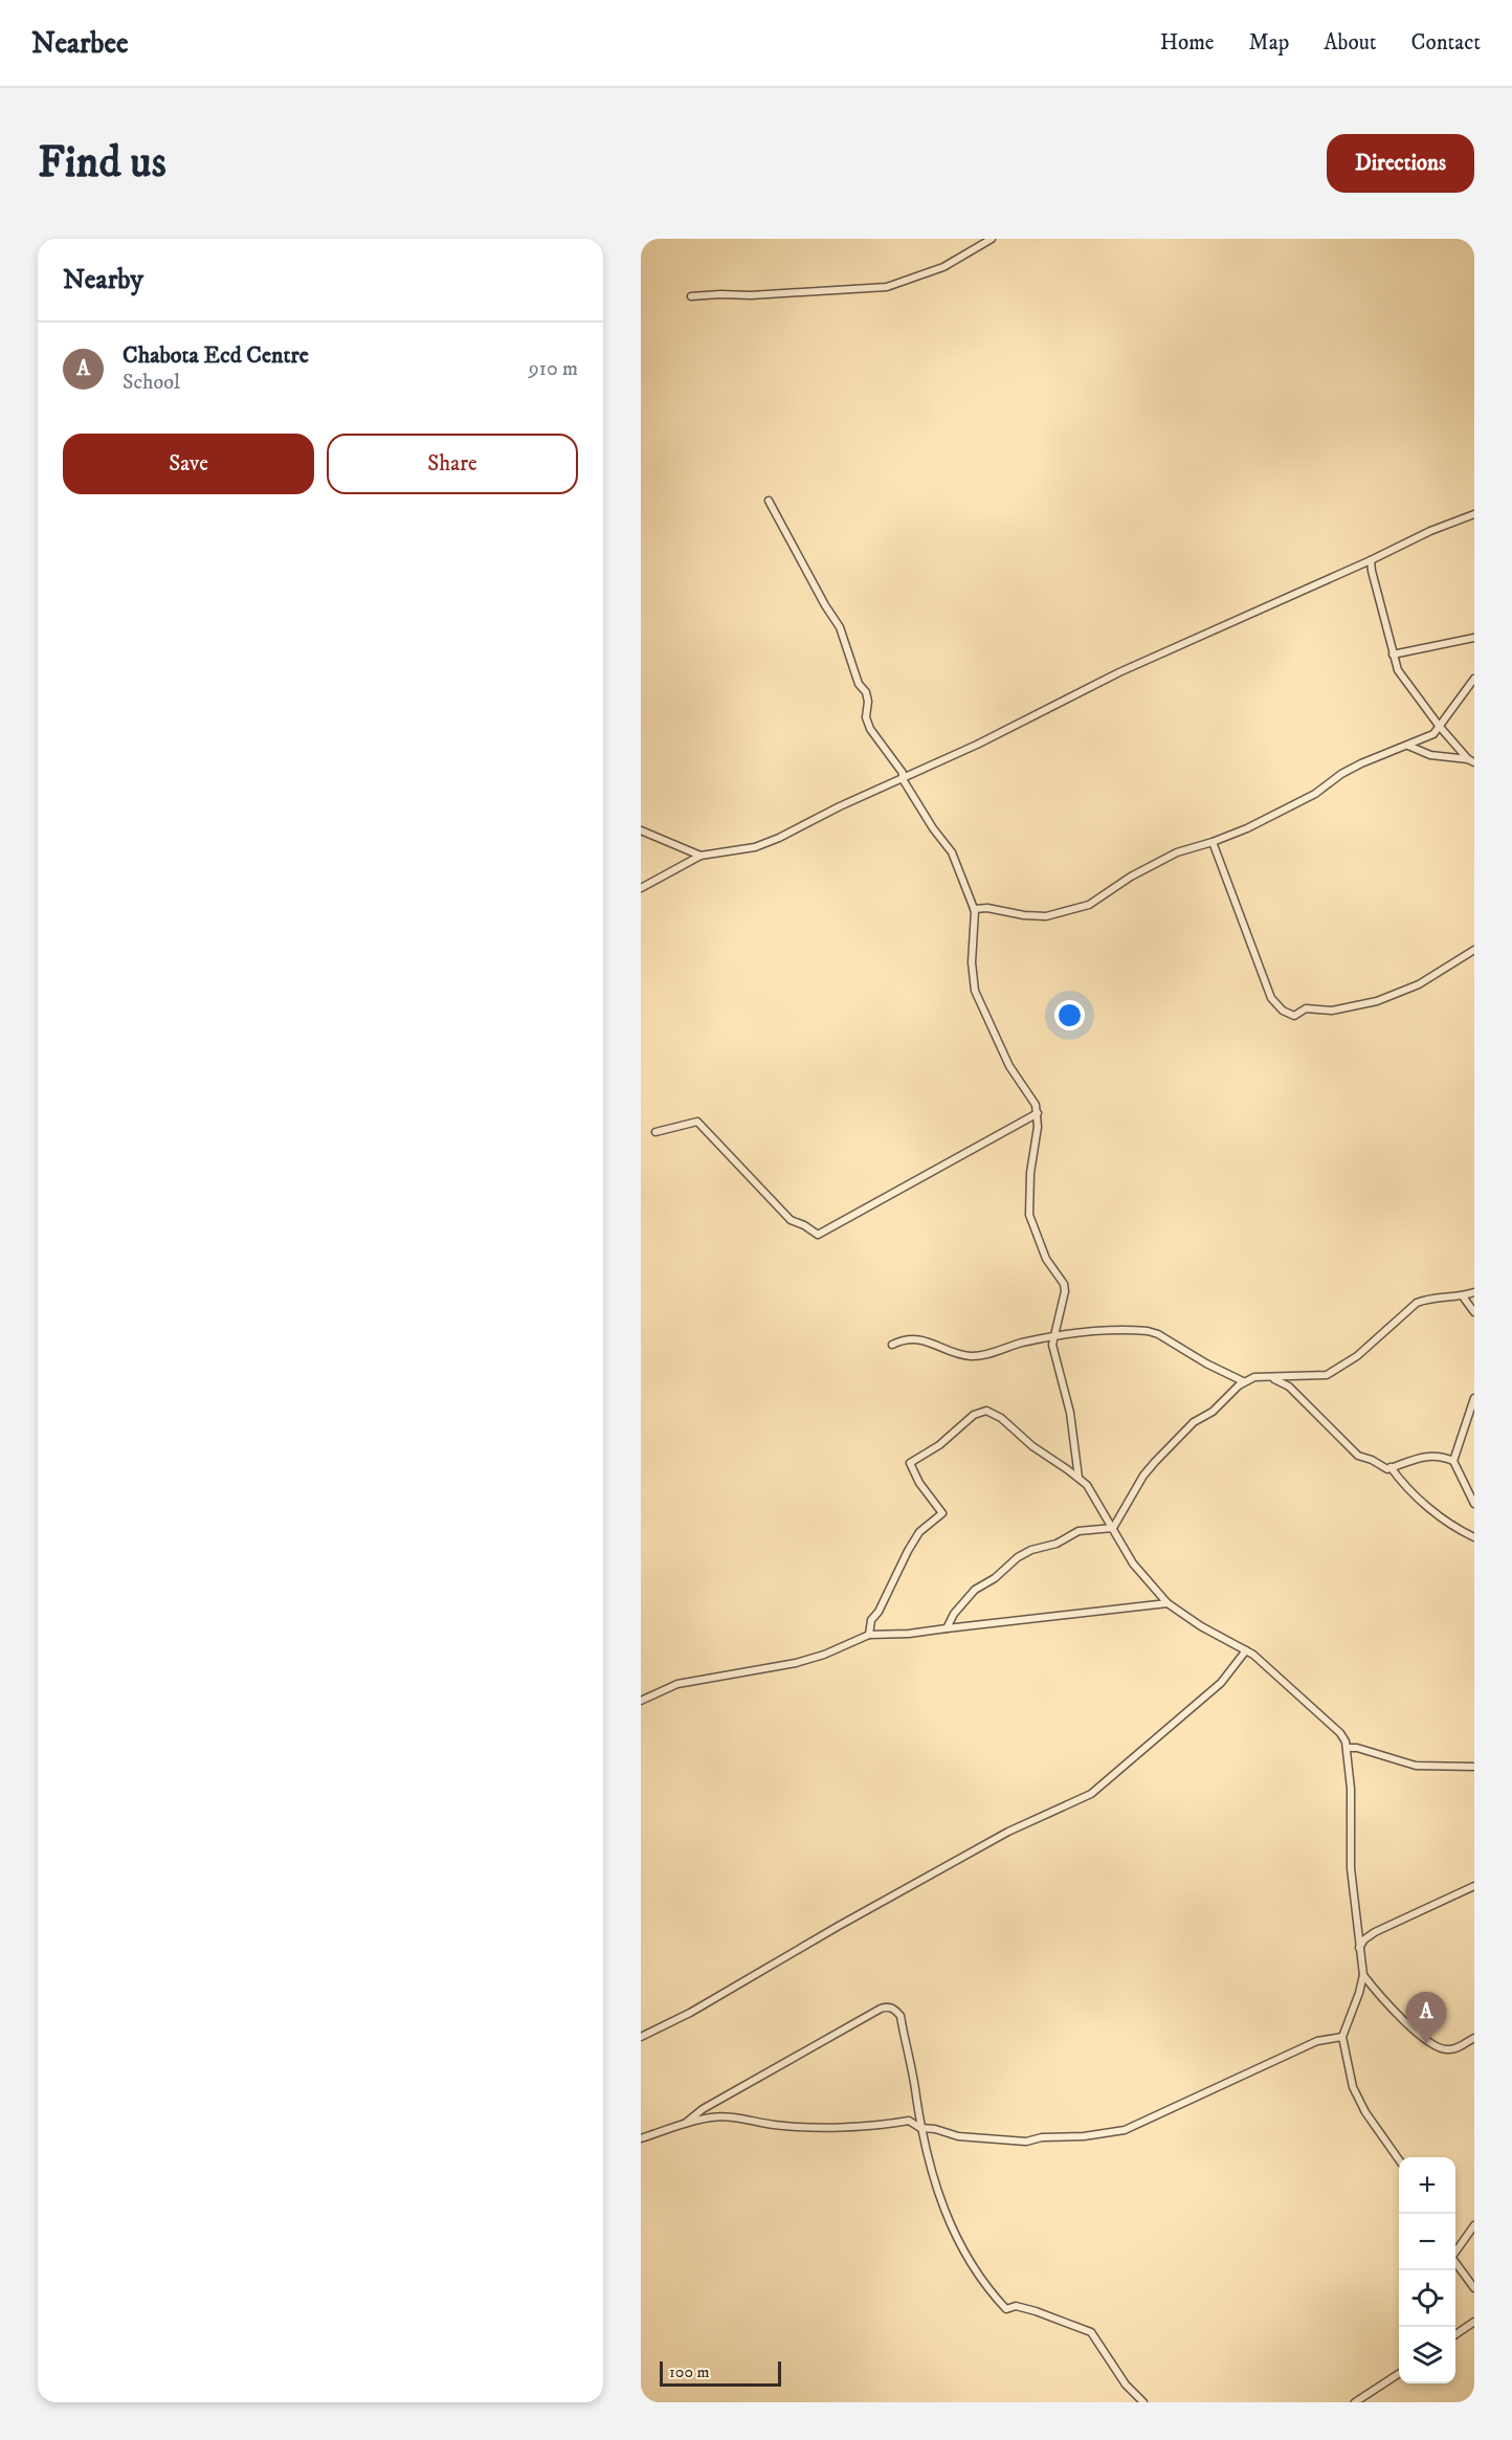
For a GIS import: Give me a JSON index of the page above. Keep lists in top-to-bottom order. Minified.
{"scale_bar":"100 m","page":{"header":"Nearbee","nav":["Home","Map","About","Contact"],"buttons":["Directions",["Save","Share"]],"title":"Find us","heading":"Nearby","list":[{"mark":"A","name":"Chabota Ecd Centre","note":"School","value":"910 m"}],"pins":"A","map_buttons":["+","−"],"scale":"100 m"}}
